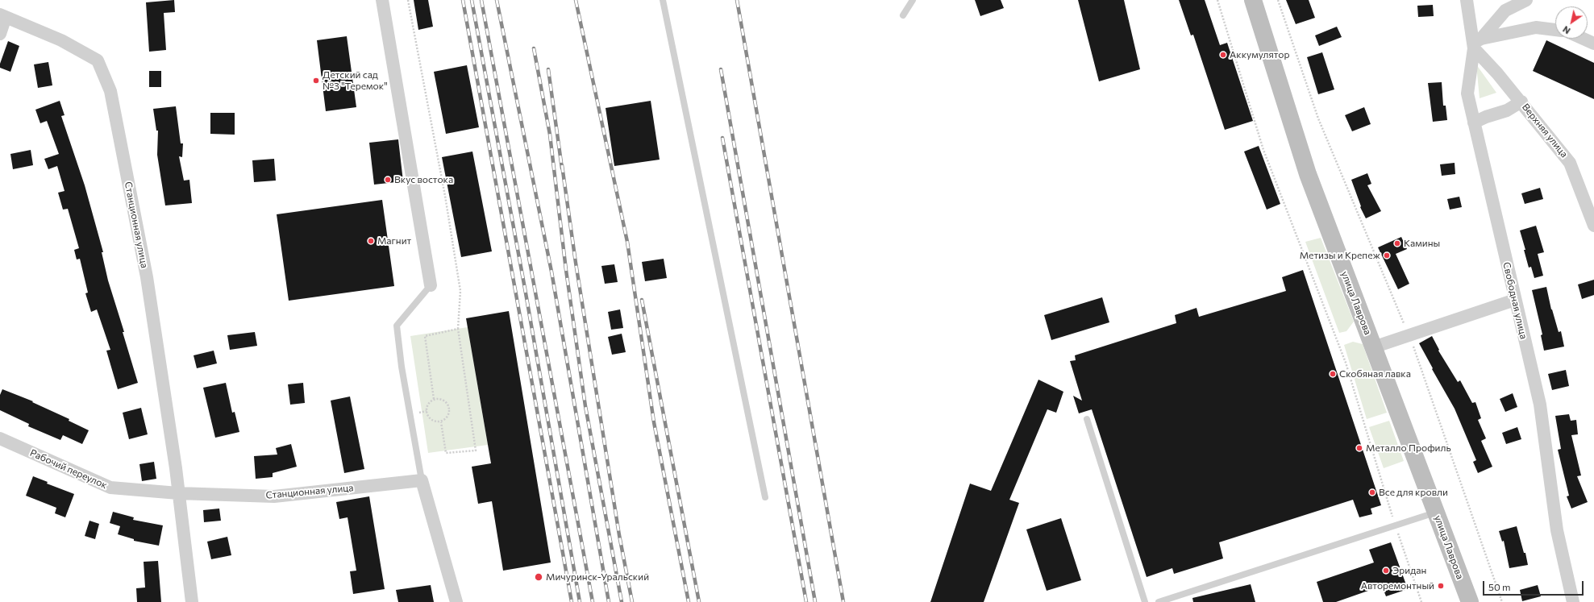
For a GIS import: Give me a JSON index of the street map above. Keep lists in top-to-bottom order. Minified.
{"streets":{"main road":["улица Лаврова"],"street":["Верхняя улица","Станционная улица","Свободная улица","Рабочий переулок"]},"crossings":[["Верхняя улица","Свободная улица"],["Станционная улица","Рабочий переулок"]],"places":["Аккумулятор","Детский сад №3 \"Теремок\"","Вкус востока","Магнит","Камины","Метизы и Крепеж","Скобяная лавка","Металло Профиль","Все для кровли","Эридан","Мичуринск-Уральский","Авторемонтный"],"scale_bar":"50 m","north":"bottom left"}
